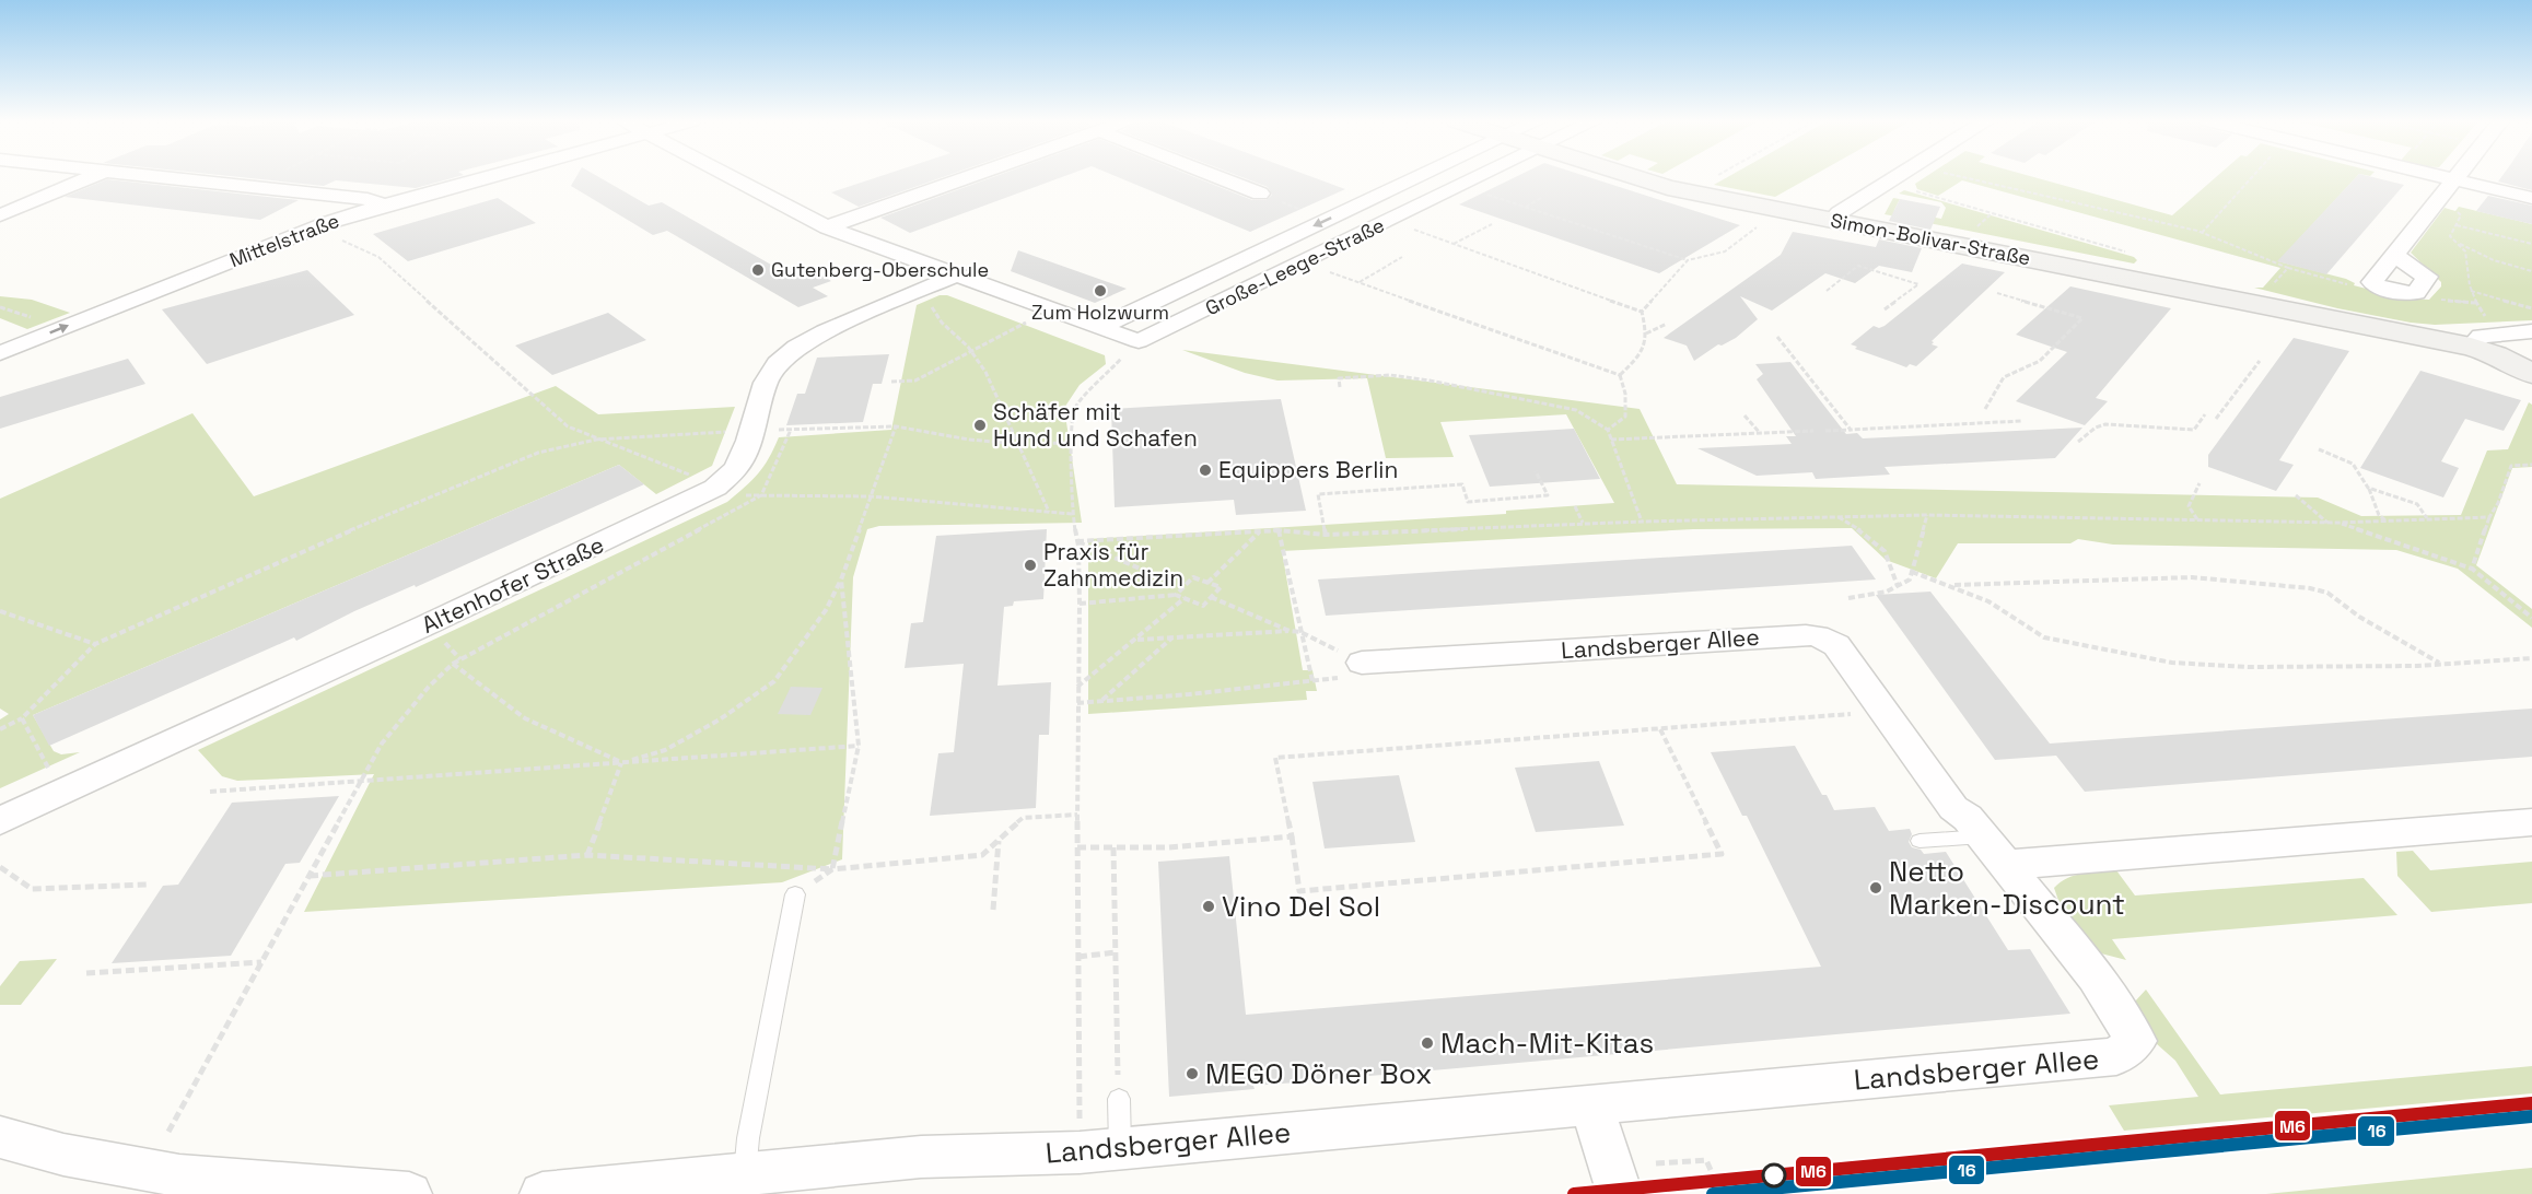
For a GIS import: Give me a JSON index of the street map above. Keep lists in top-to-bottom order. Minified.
{"streets":{"street":["Simon-Bolivar-Straße","Mittelstraße","Große-Leege-Straße","Altenhofer Straße","Landsberger Allee"]},"one_way":["Mittelstraße"],"places":["Gutenberg-Oberschule","Zum Holzwurm","Schäfer mit Hund und Schafen","Equippers Berlin","Praxis für Zahnmedizin","Netto Marken-Discount","Vino Del Sol","Mach-Mit-Kitas","MEGO Döner Box"],"lines":["transit line M6","transit line 16"]}
